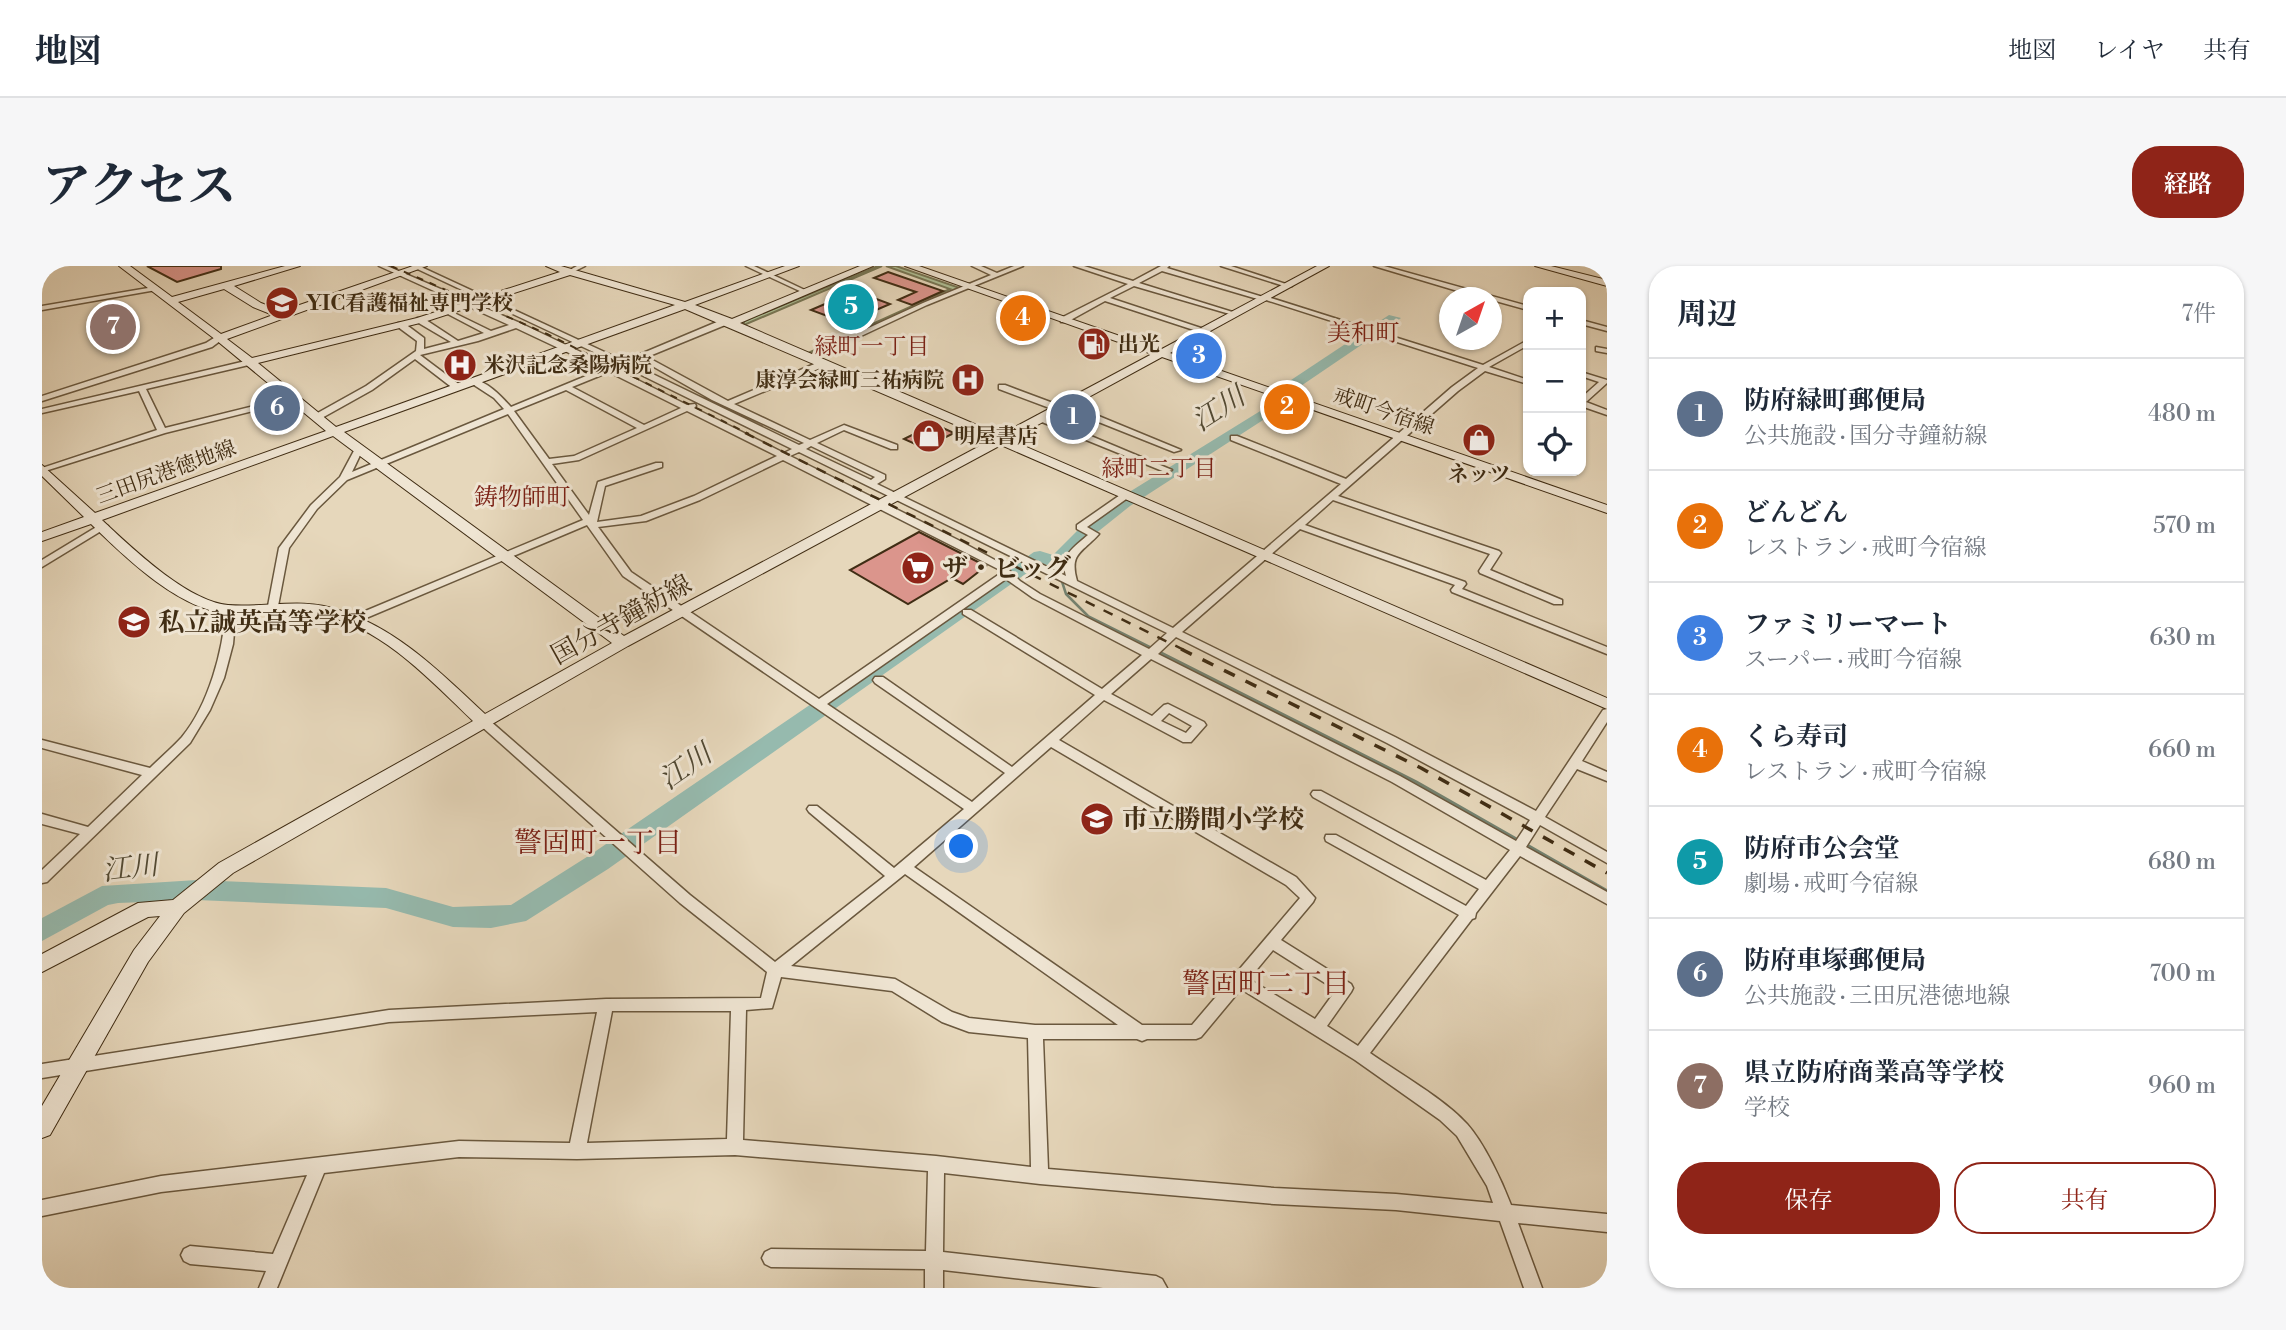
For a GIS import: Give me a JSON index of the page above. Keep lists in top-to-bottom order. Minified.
{"streets":{"street":["戒町今宿線","三田尻港徳地線","国分寺鐘紡線"]},"crossings":[["戒町今宿線","国分寺鐘紡線"]],"districts":["美和町","緑町一丁目","緑町二丁目","鋳物師町","警固町一丁目","警固町二丁目"],"water":["江川"],"places":{"school or university":["YIC看護福祉専門学校","私立誠英高等学校","市立勝間小学校"],"fuel station":["出光"],"hospital":["米沢記念桑陽病院","康淳会緑町三祐病院"],"shop":["明屋書店","ネッツ"],"supermarket":["ザ・ビッグ"]},"north":"top right","page":{"header":"地図","nav":["地図","レイヤ","共有"],"title":"アクセス","buttons":["経路",["保存","共有"]],"heading":["周辺","7件"],"pins":["5","4","7","3","2","6","1"],"map_buttons":["+","−"],"list":[{"mark":"1","name":"防府緑町郵便局","note":"公共施設 · 国分寺鐘紡線","value":"480 m"},{"mark":"2","name":"どんどん","note":"レストラン · 戒町今宿線","value":"570 m"},{"mark":"3","name":"ファミリーマート","note":"スーパー · 戒町今宿線","value":"630 m"},{"mark":"4","name":"くら寿司","note":"レストラン · 戒町今宿線","value":"660 m"},{"mark":"5","name":"防府市公会堂","note":"劇場 · 戒町今宿線","value":"680 m"},{"mark":"6","name":"防府車塚郵便局","note":"公共施設 · 三田尻港徳地線","value":"700 m"},{"mark":"7","name":"県立防府商業高等学校","note":"学校","value":"960 m"}]}}
